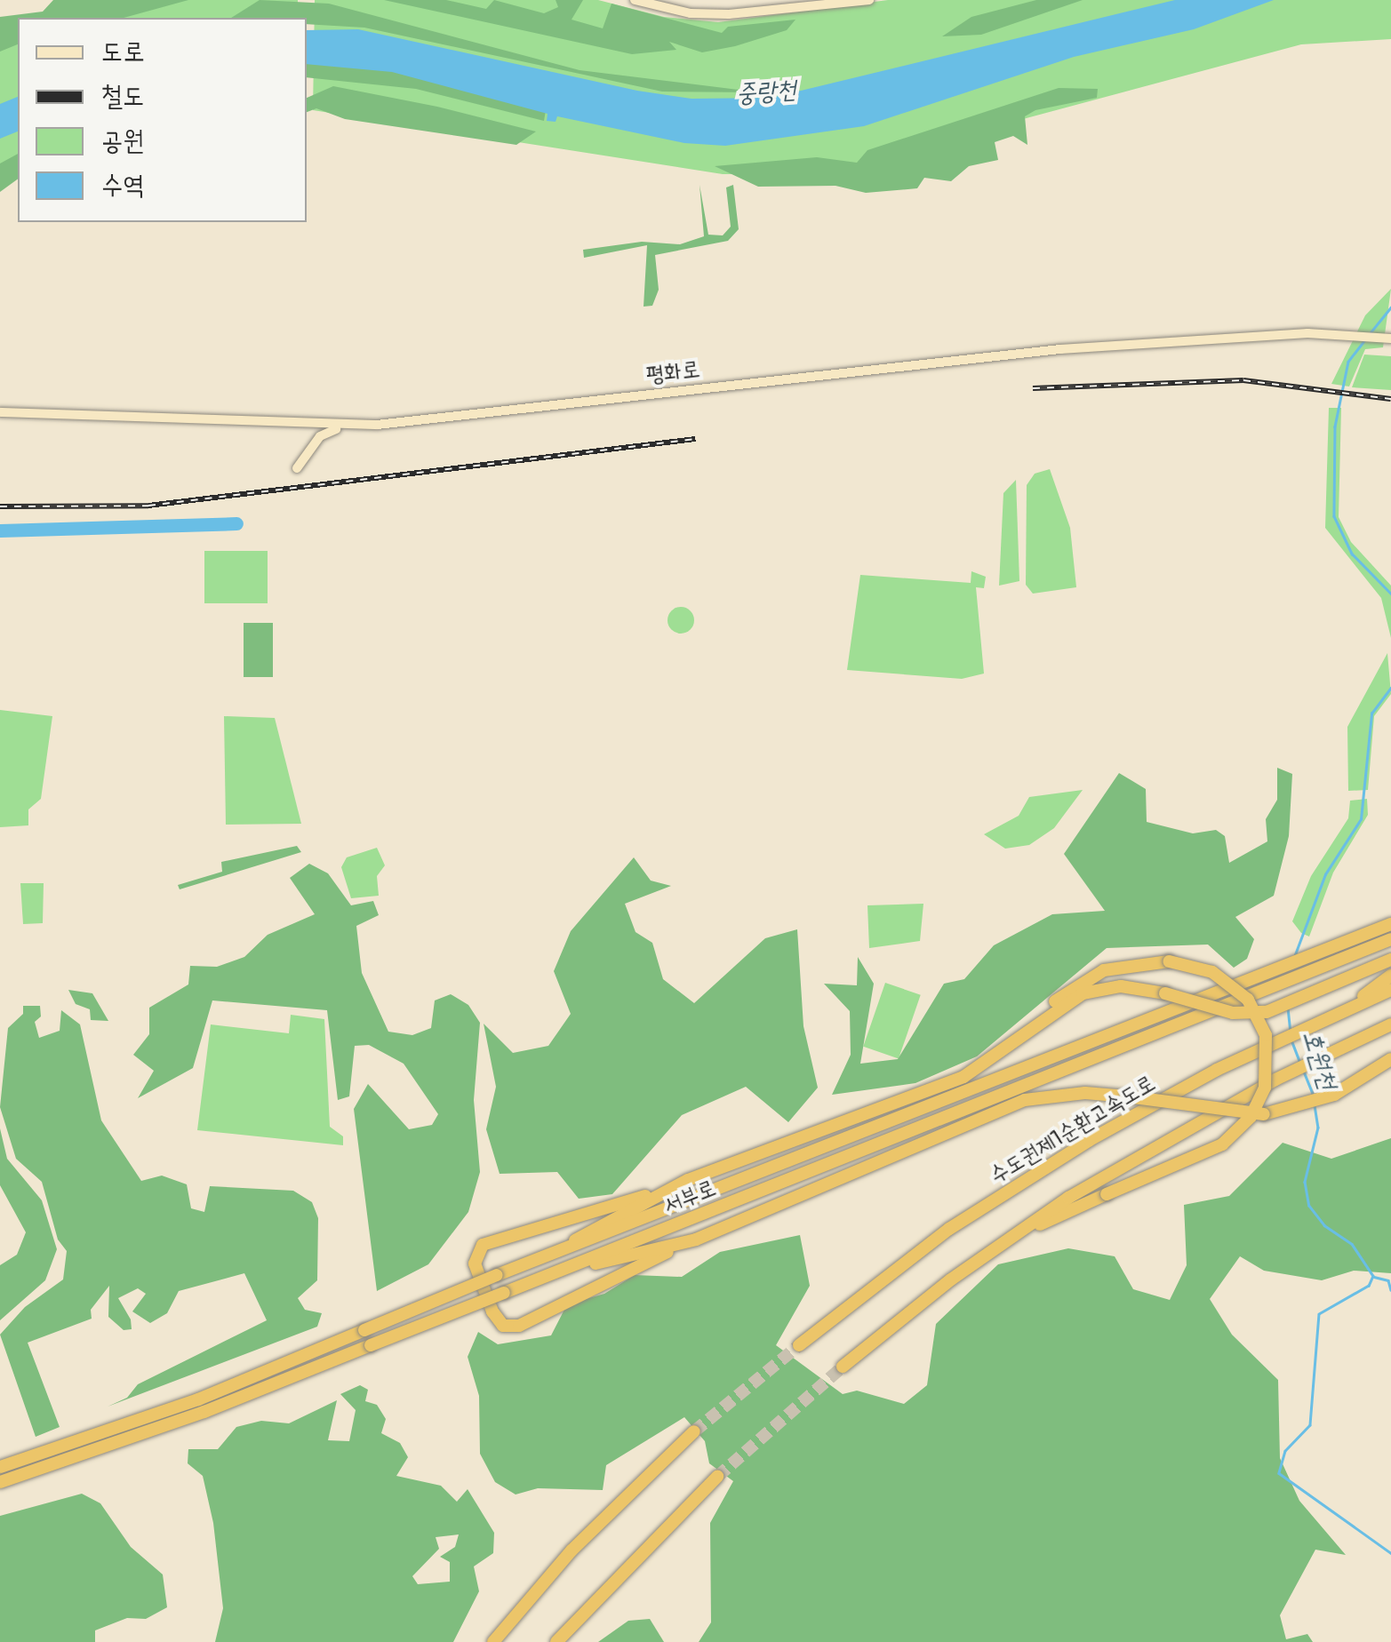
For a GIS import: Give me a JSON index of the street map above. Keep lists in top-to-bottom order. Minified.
{"streets":{"highway":["수도권제1순환고속도로","서부로"],"main road":["평화로"]},"water":["중랑천","호원천"],"legend":["도로","철도","공원","수역"]}
